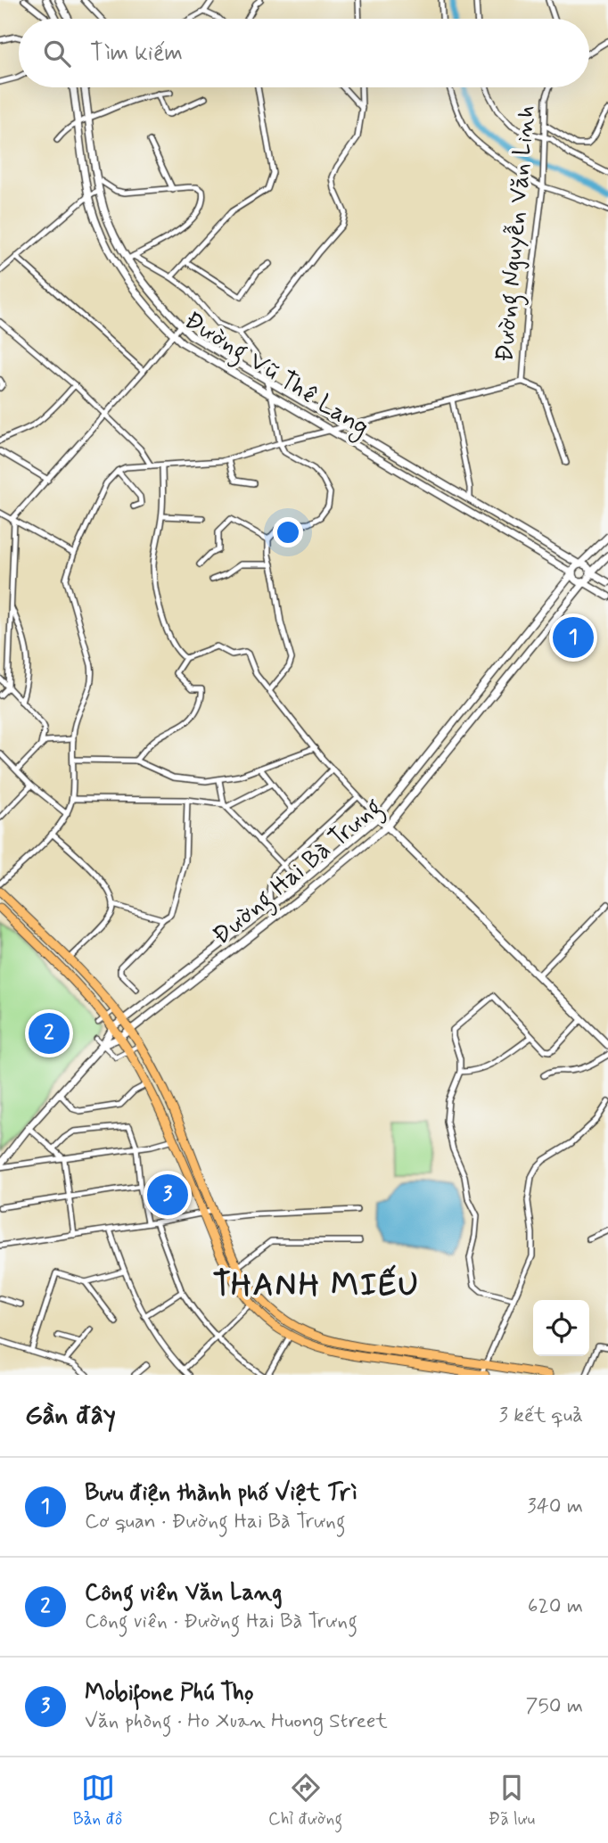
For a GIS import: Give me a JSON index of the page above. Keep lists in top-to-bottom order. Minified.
{"streets":{"street":["Đường Nguyễn Văn Linh","Đường Vũ Thê Lang","Đường Hai Bà Trưng"]},"crossings":[["Đường Nguyễn Văn Linh","Đường Vũ Thê Lang"],["Đường Vũ Thê Lang","Đường Hai Bà Trưng"]],"districts":["THANH MIẾU"],"page":{"search":"Tìm kiếm","pins":["1","2","3"],"heading":["Gần đây","3 kết quả"],"list":[{"mark":"1","name":"Bưu điện thành phố Việt Trì","note":"Cơ quan · Đường Hai Bà Trưng","value":"340 m"},{"mark":"2","name":"Công viên Văn Lang","note":"Công viên · Đường Hai Bà Trưng","value":"620 m"},{"mark":"3","name":"Mobifone Phú Thọ","note":"Văn phòng · Ho Xuan Huong Street","value":"750 m"}],"nav":["Bản đồ","Chỉ đường","Đã lưu"]}}
